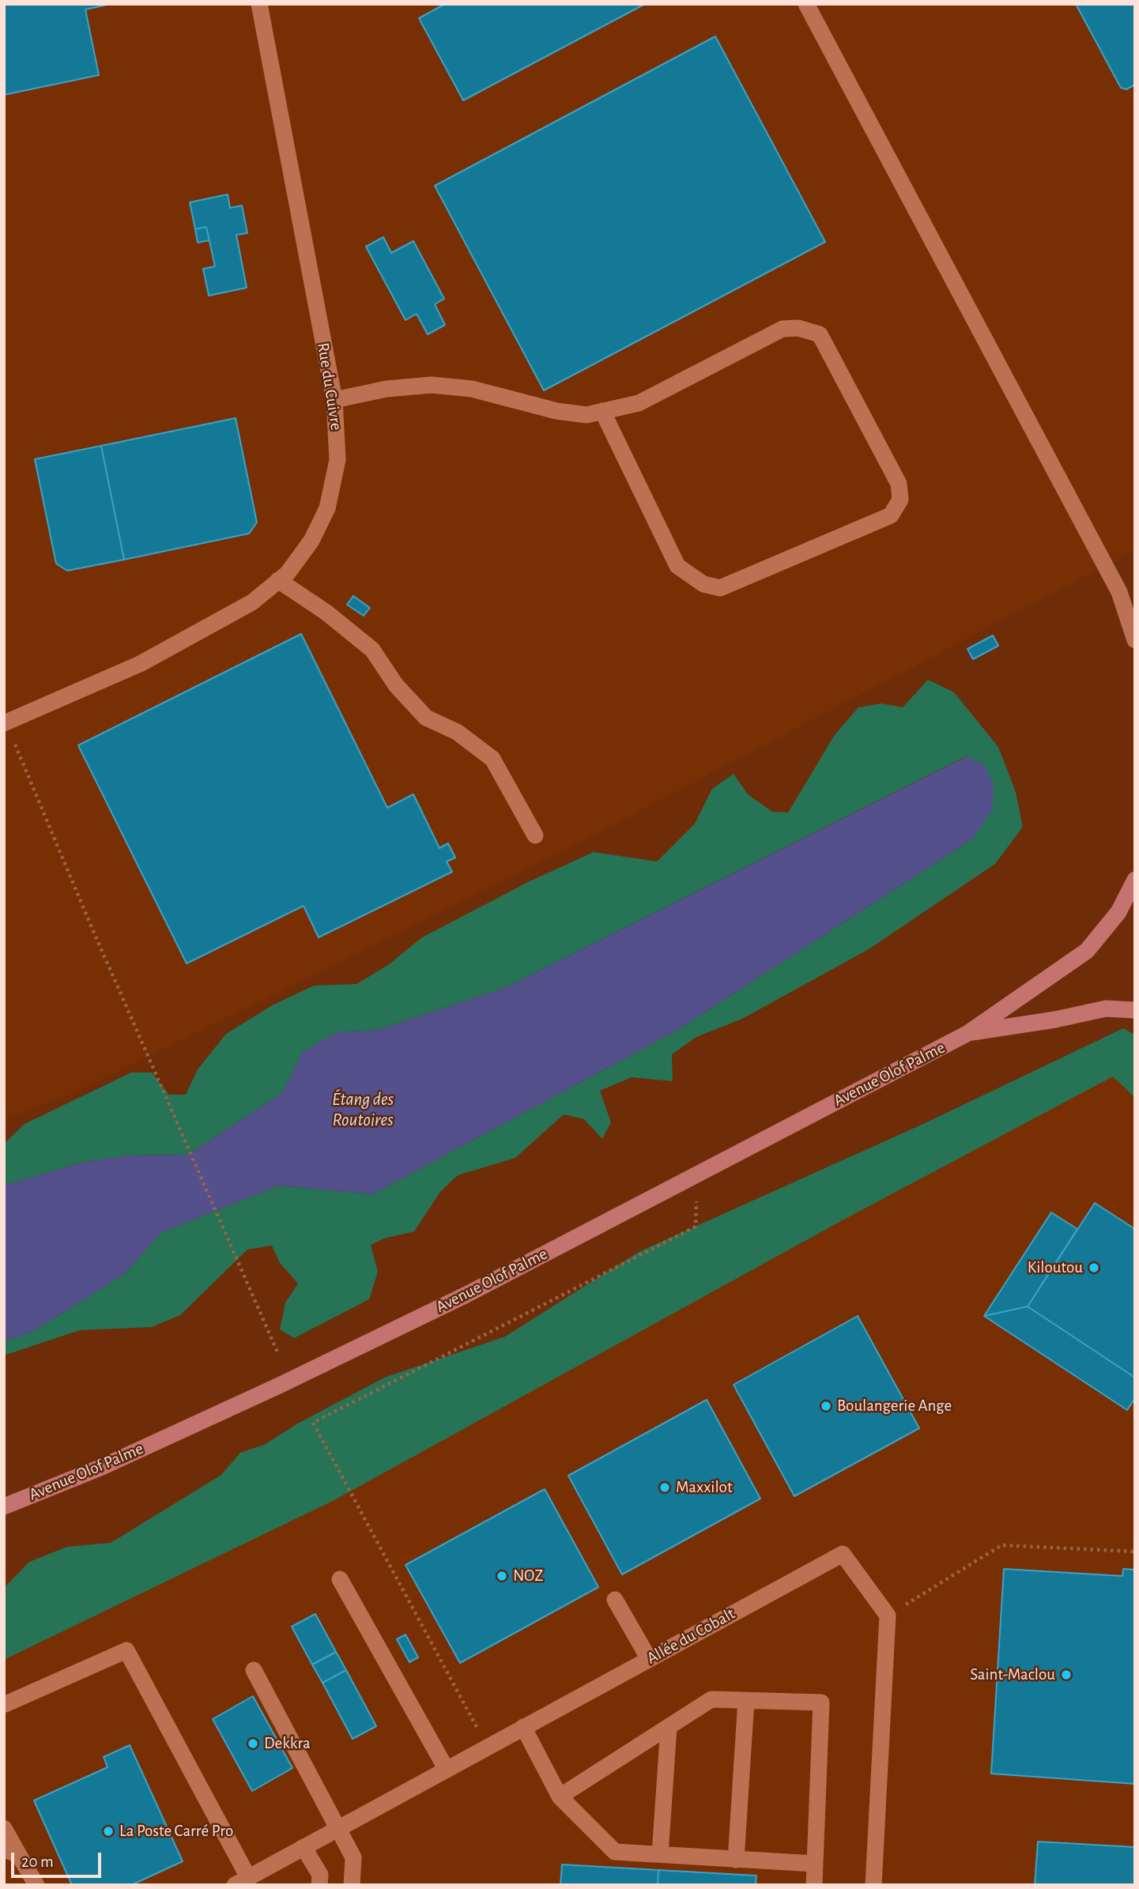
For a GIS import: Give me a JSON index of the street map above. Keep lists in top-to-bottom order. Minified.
{"streets":{"main road":["Avenue Olof Palme"],"street":["Rue du Cuivre","Allée du Cobalt"]},"water":["Étang des Routoires"],"places":["Kiloutou","Boulangerie Ange","Maxxilot","NOZ","Saint-Maclou","Dekkra","La Poste Carré Pro"],"scale_bar":"20 m"}
